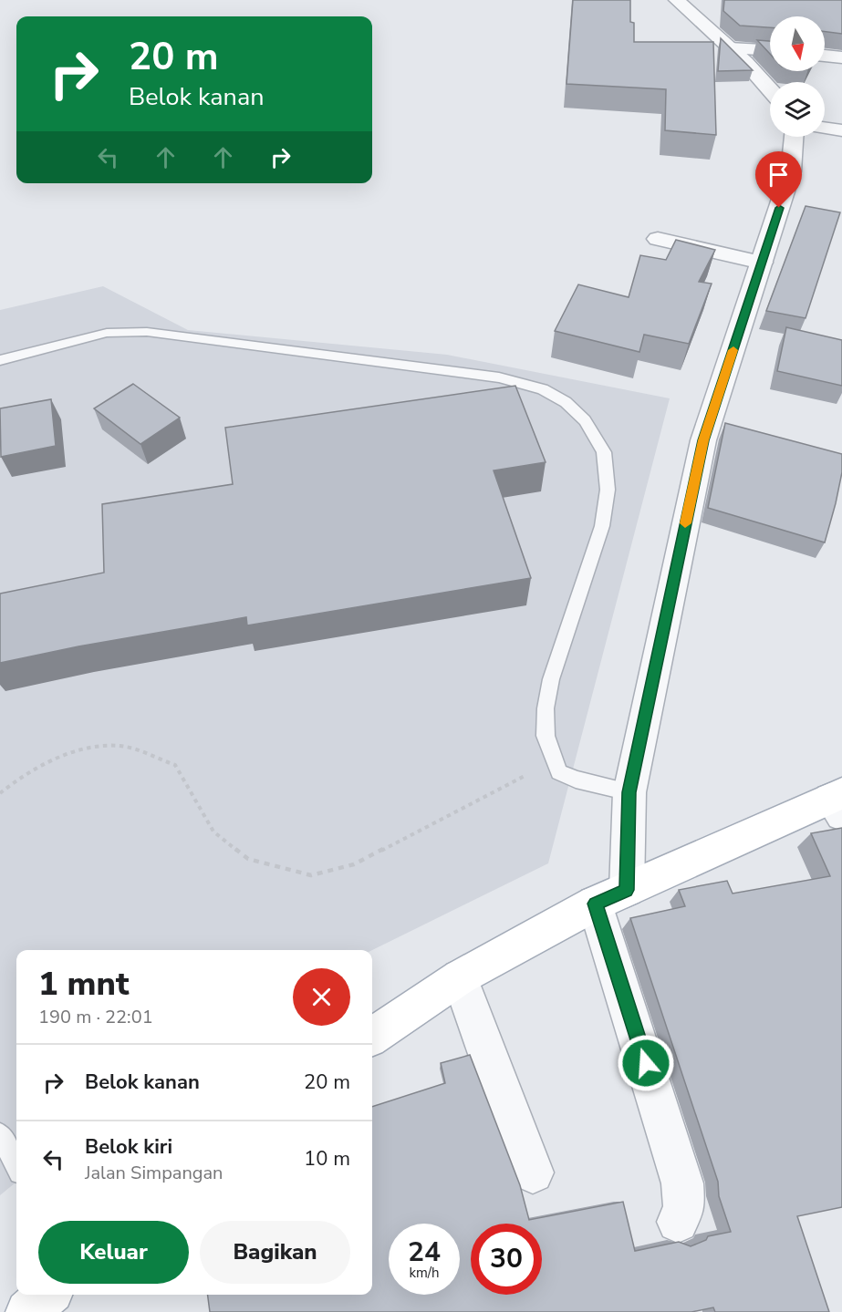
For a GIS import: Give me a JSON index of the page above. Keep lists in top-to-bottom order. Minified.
{"north":"bottom","page":{"turn":["20 m","Belok kanan"],"heading":["1 mnt","190 m · 22:01"],"list":[{"name":"Belok kanan","value":"20 m"},{"name":"Belok kiri","note":"Jalan Simpangan","value":"10 m"}],"buttons":["Keluar","Bagikan"],"speed":"24 km/h","limit":"30"}}
